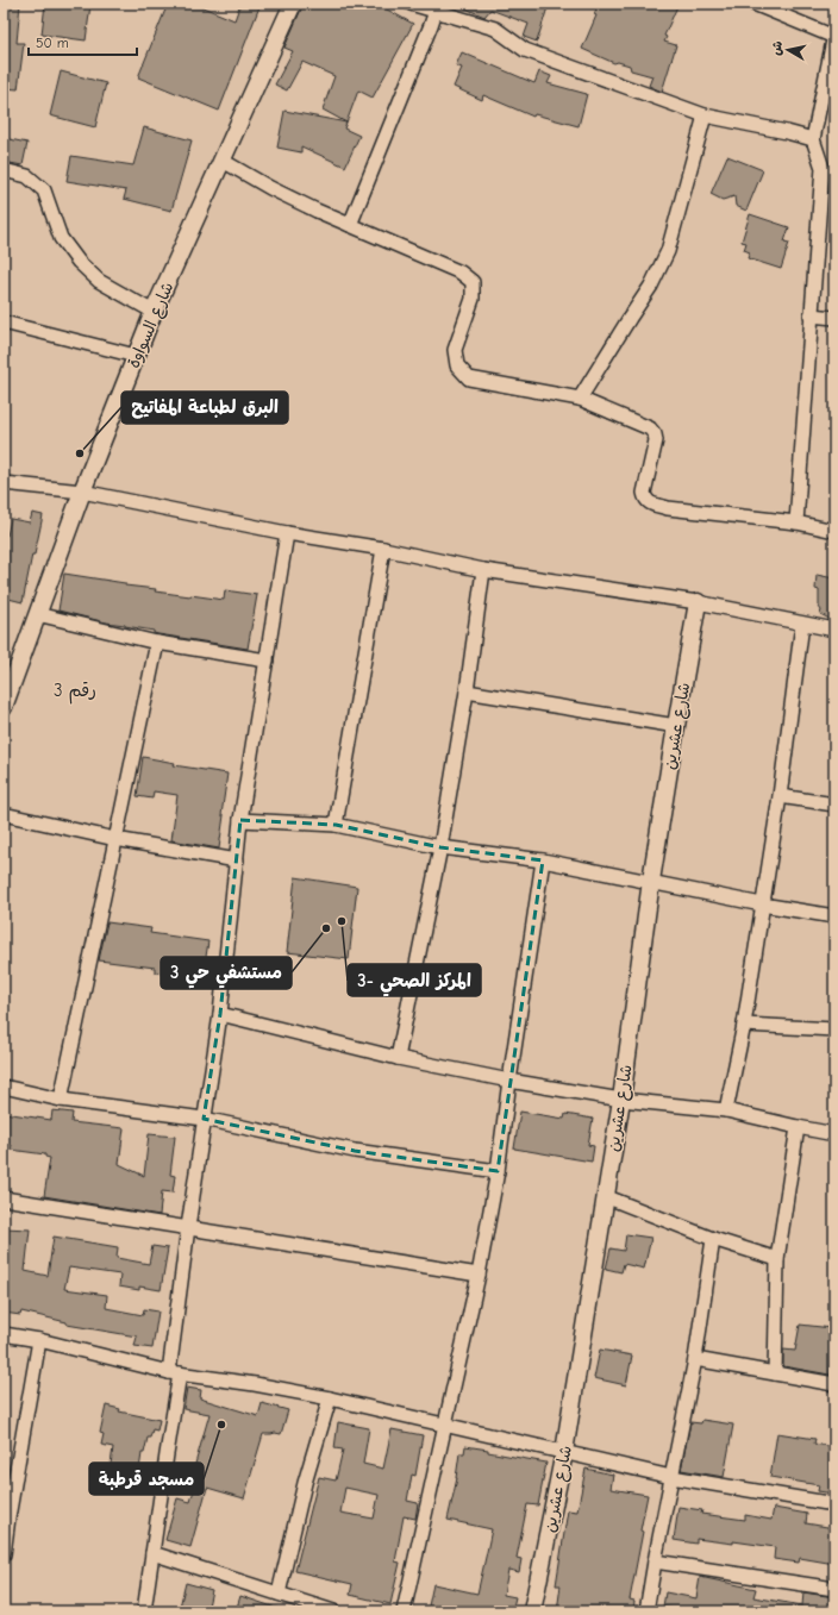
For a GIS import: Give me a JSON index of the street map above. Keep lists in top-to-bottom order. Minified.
{"streets":{"street":["شارع السواوة","شارع عشرين"]},"districts":["رقم 3"],"places":["البرق لطباعة المفاتيح","المركز الصحي -3","مستشفي حي 3","مسجد قرطبة"],"scale_bar":"50 m","north":"left"}
